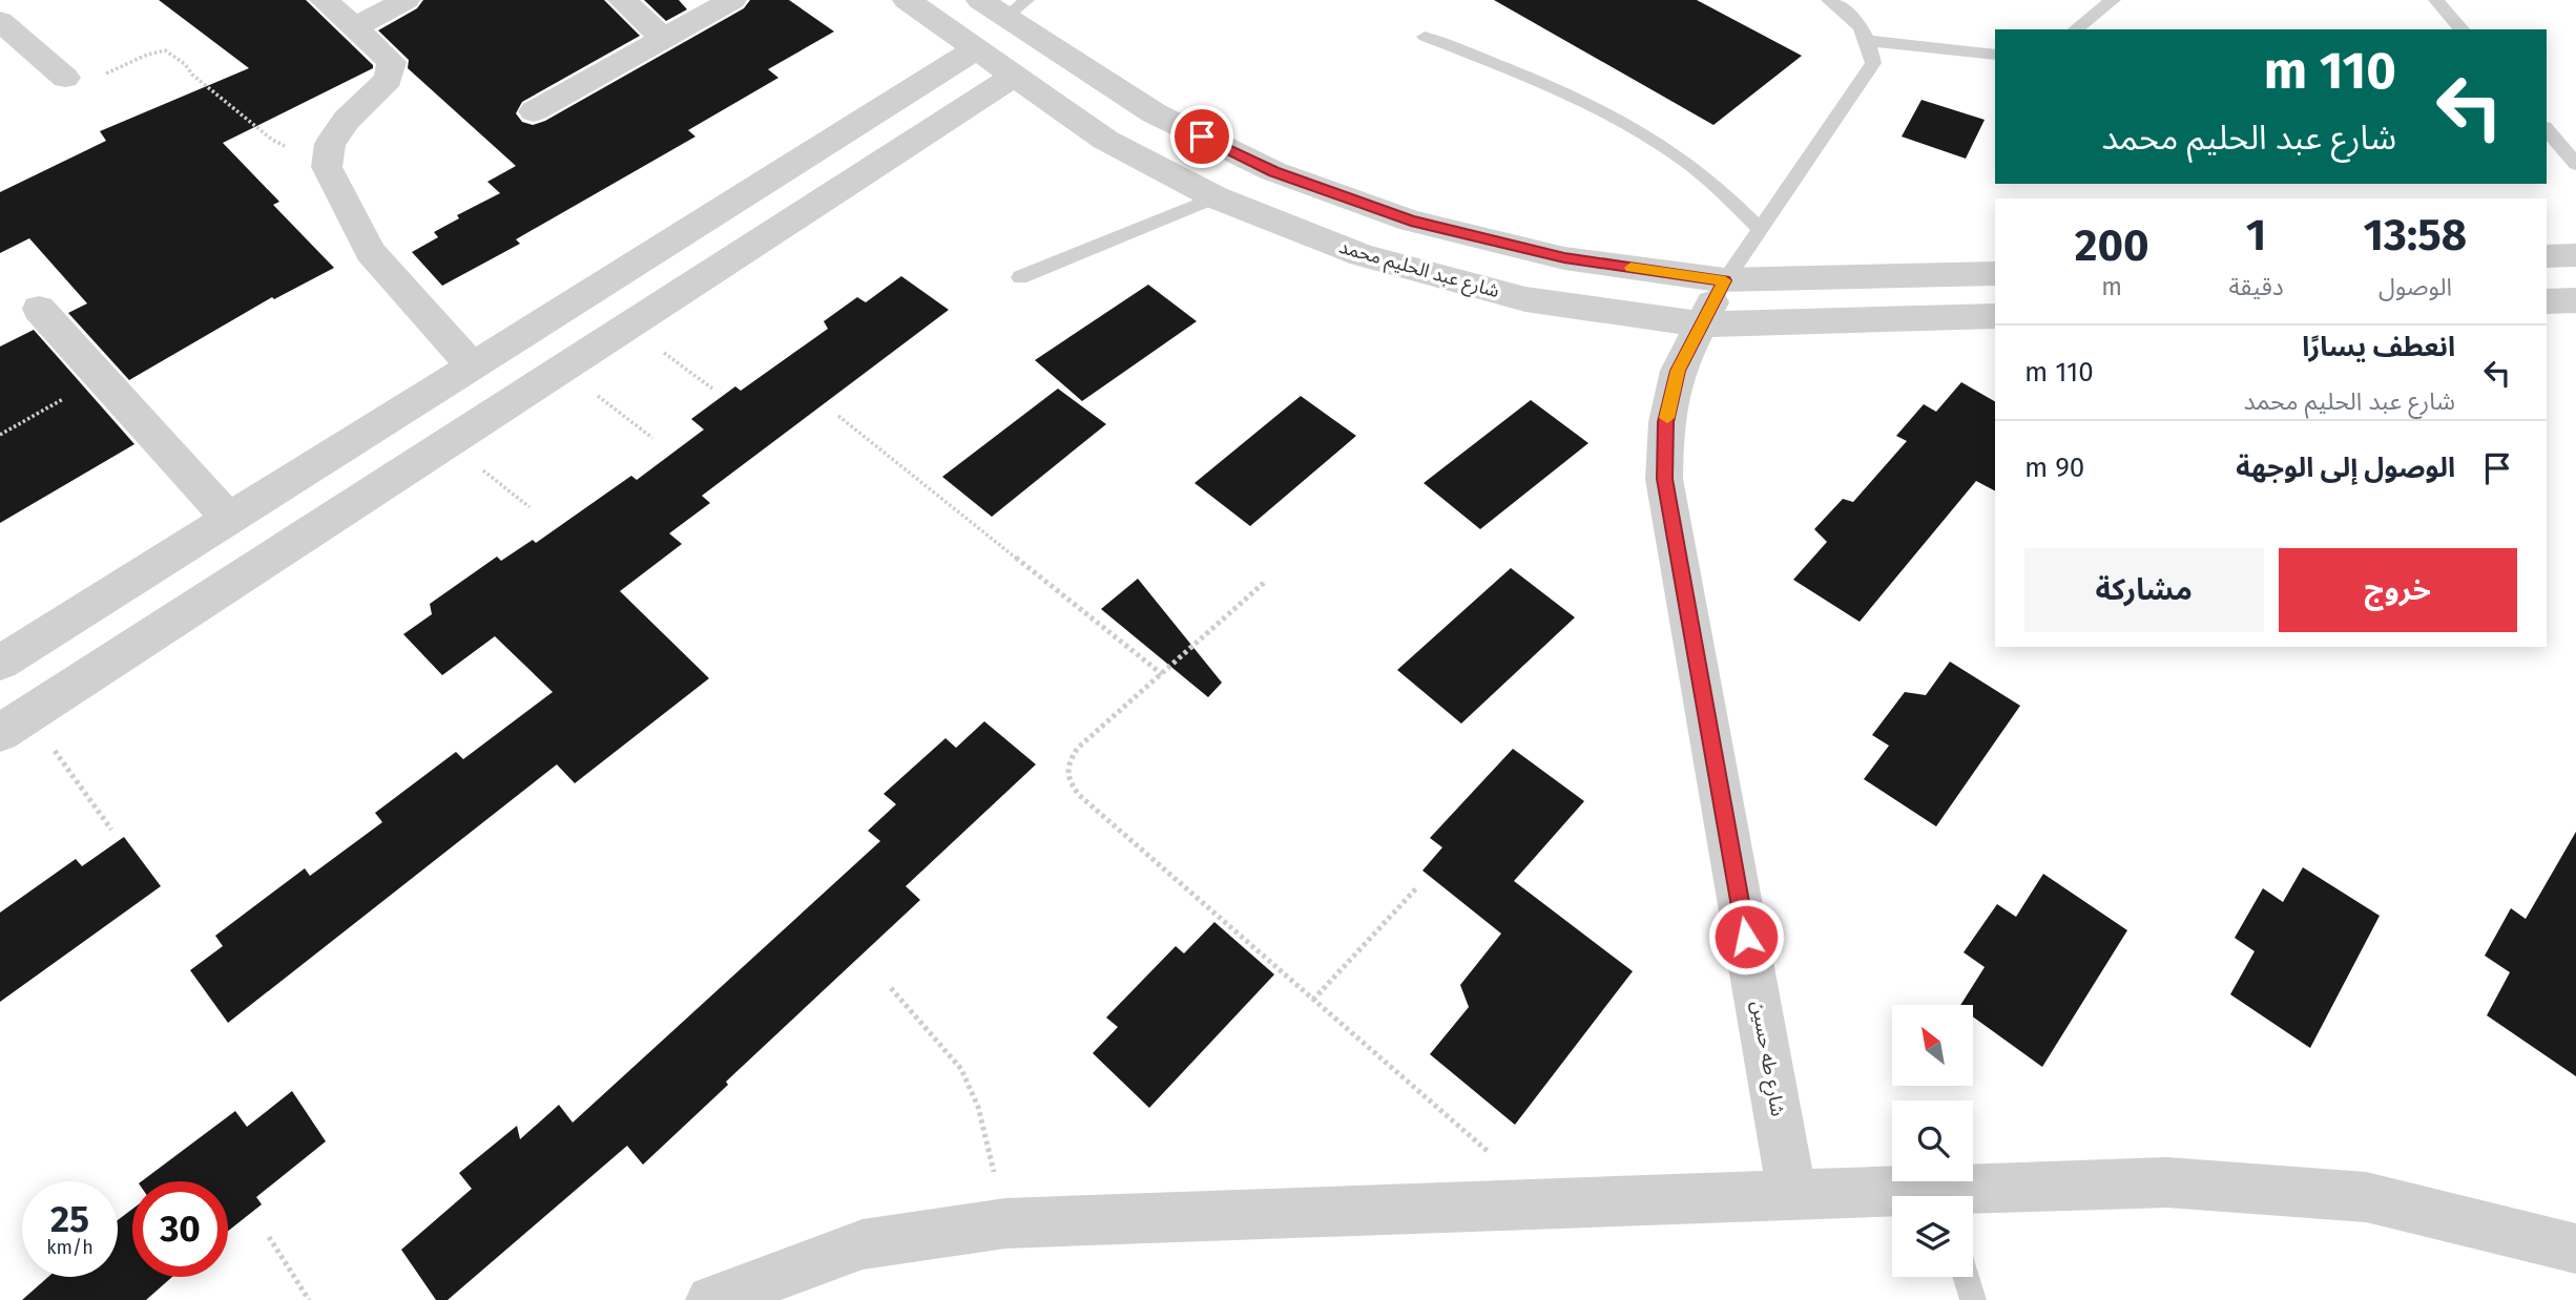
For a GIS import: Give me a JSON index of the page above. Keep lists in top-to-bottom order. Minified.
{"streets":{"street":["شارع عبد الحليم محمد","شارع طه حسين"]},"crossings":[["شارع عبد الحليم محمد","شارع طه حسين"]],"north":"top left","page":{"turn":["110 m","شارع عبد الحليم محمد"],"eta":["13:58","الوصول","1","دقيقة","200","m"],"list":[{"name":"انعطف يسارًا","note":"شارع عبد الحليم محمد","value":"110 m"},{"name":"الوصول إلى الوجهة","value":"90 m"}],"buttons":["خروج","مشاركة"],"speed":"25 km/h","limit":"30"}}
